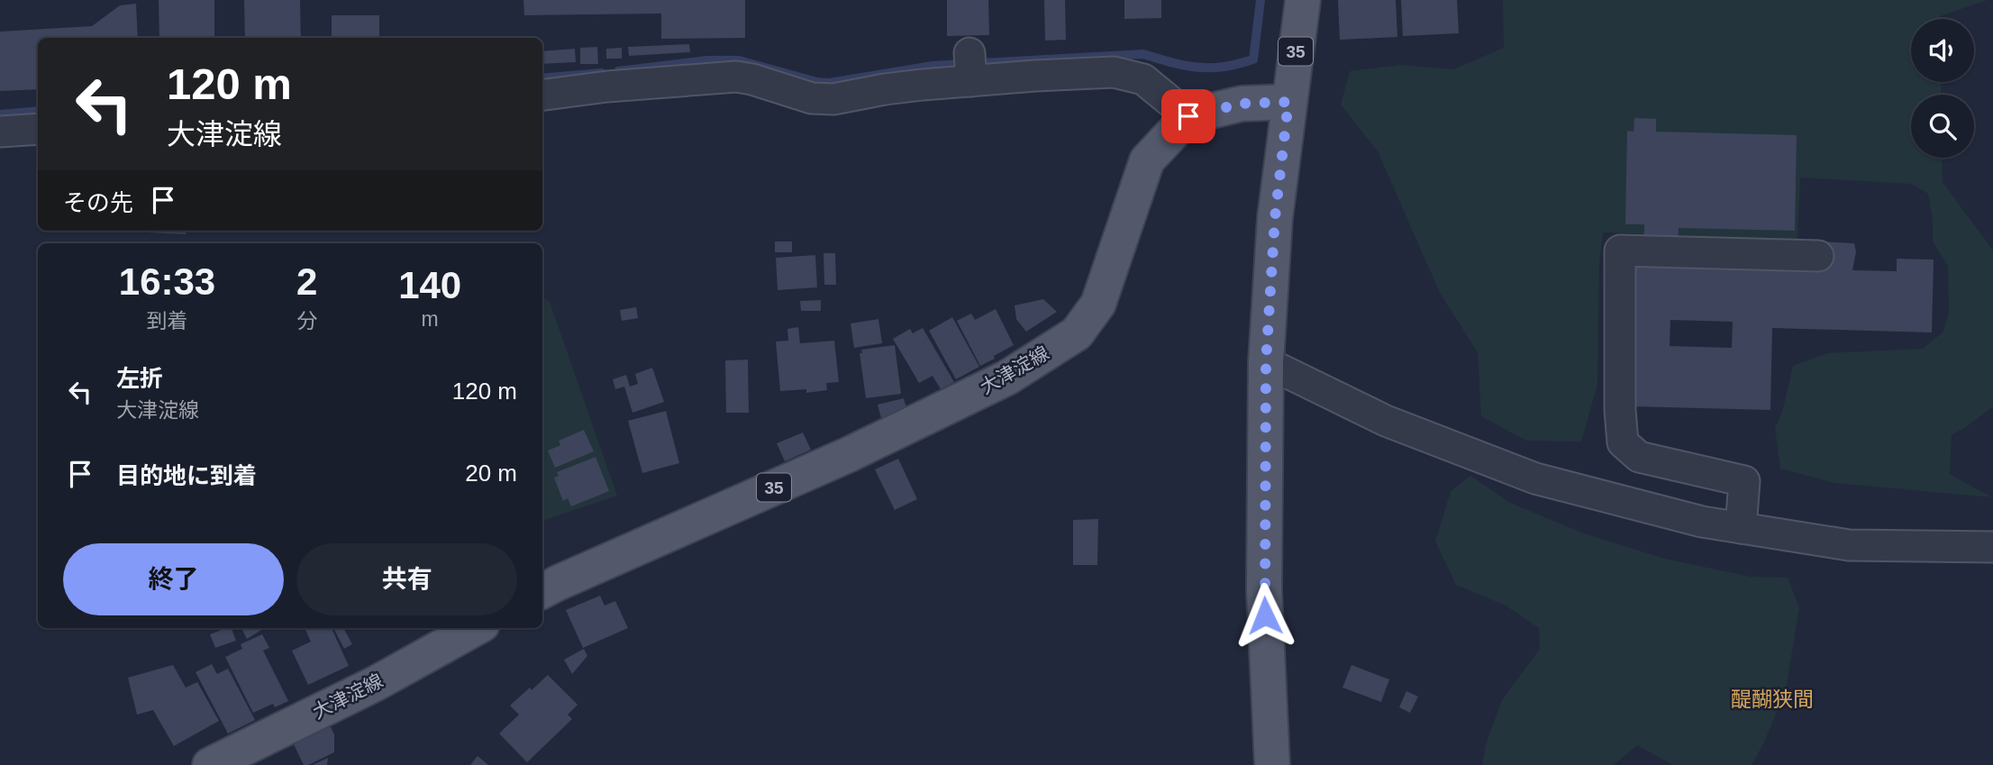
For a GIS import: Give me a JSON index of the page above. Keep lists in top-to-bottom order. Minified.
{"streets":{"main road":["35","大津淀線"]},"districts":["醍醐狭間"],"page":{"turn":["120 m","大津淀線"],"then":"その先","eta":["16:33","到着","2","分","140","m"],"list":[{"name":"左折","note":"大津淀線","value":"120 m"},{"name":"目的地に到着","value":"20 m"}],"buttons":["終了","共有"]}}
